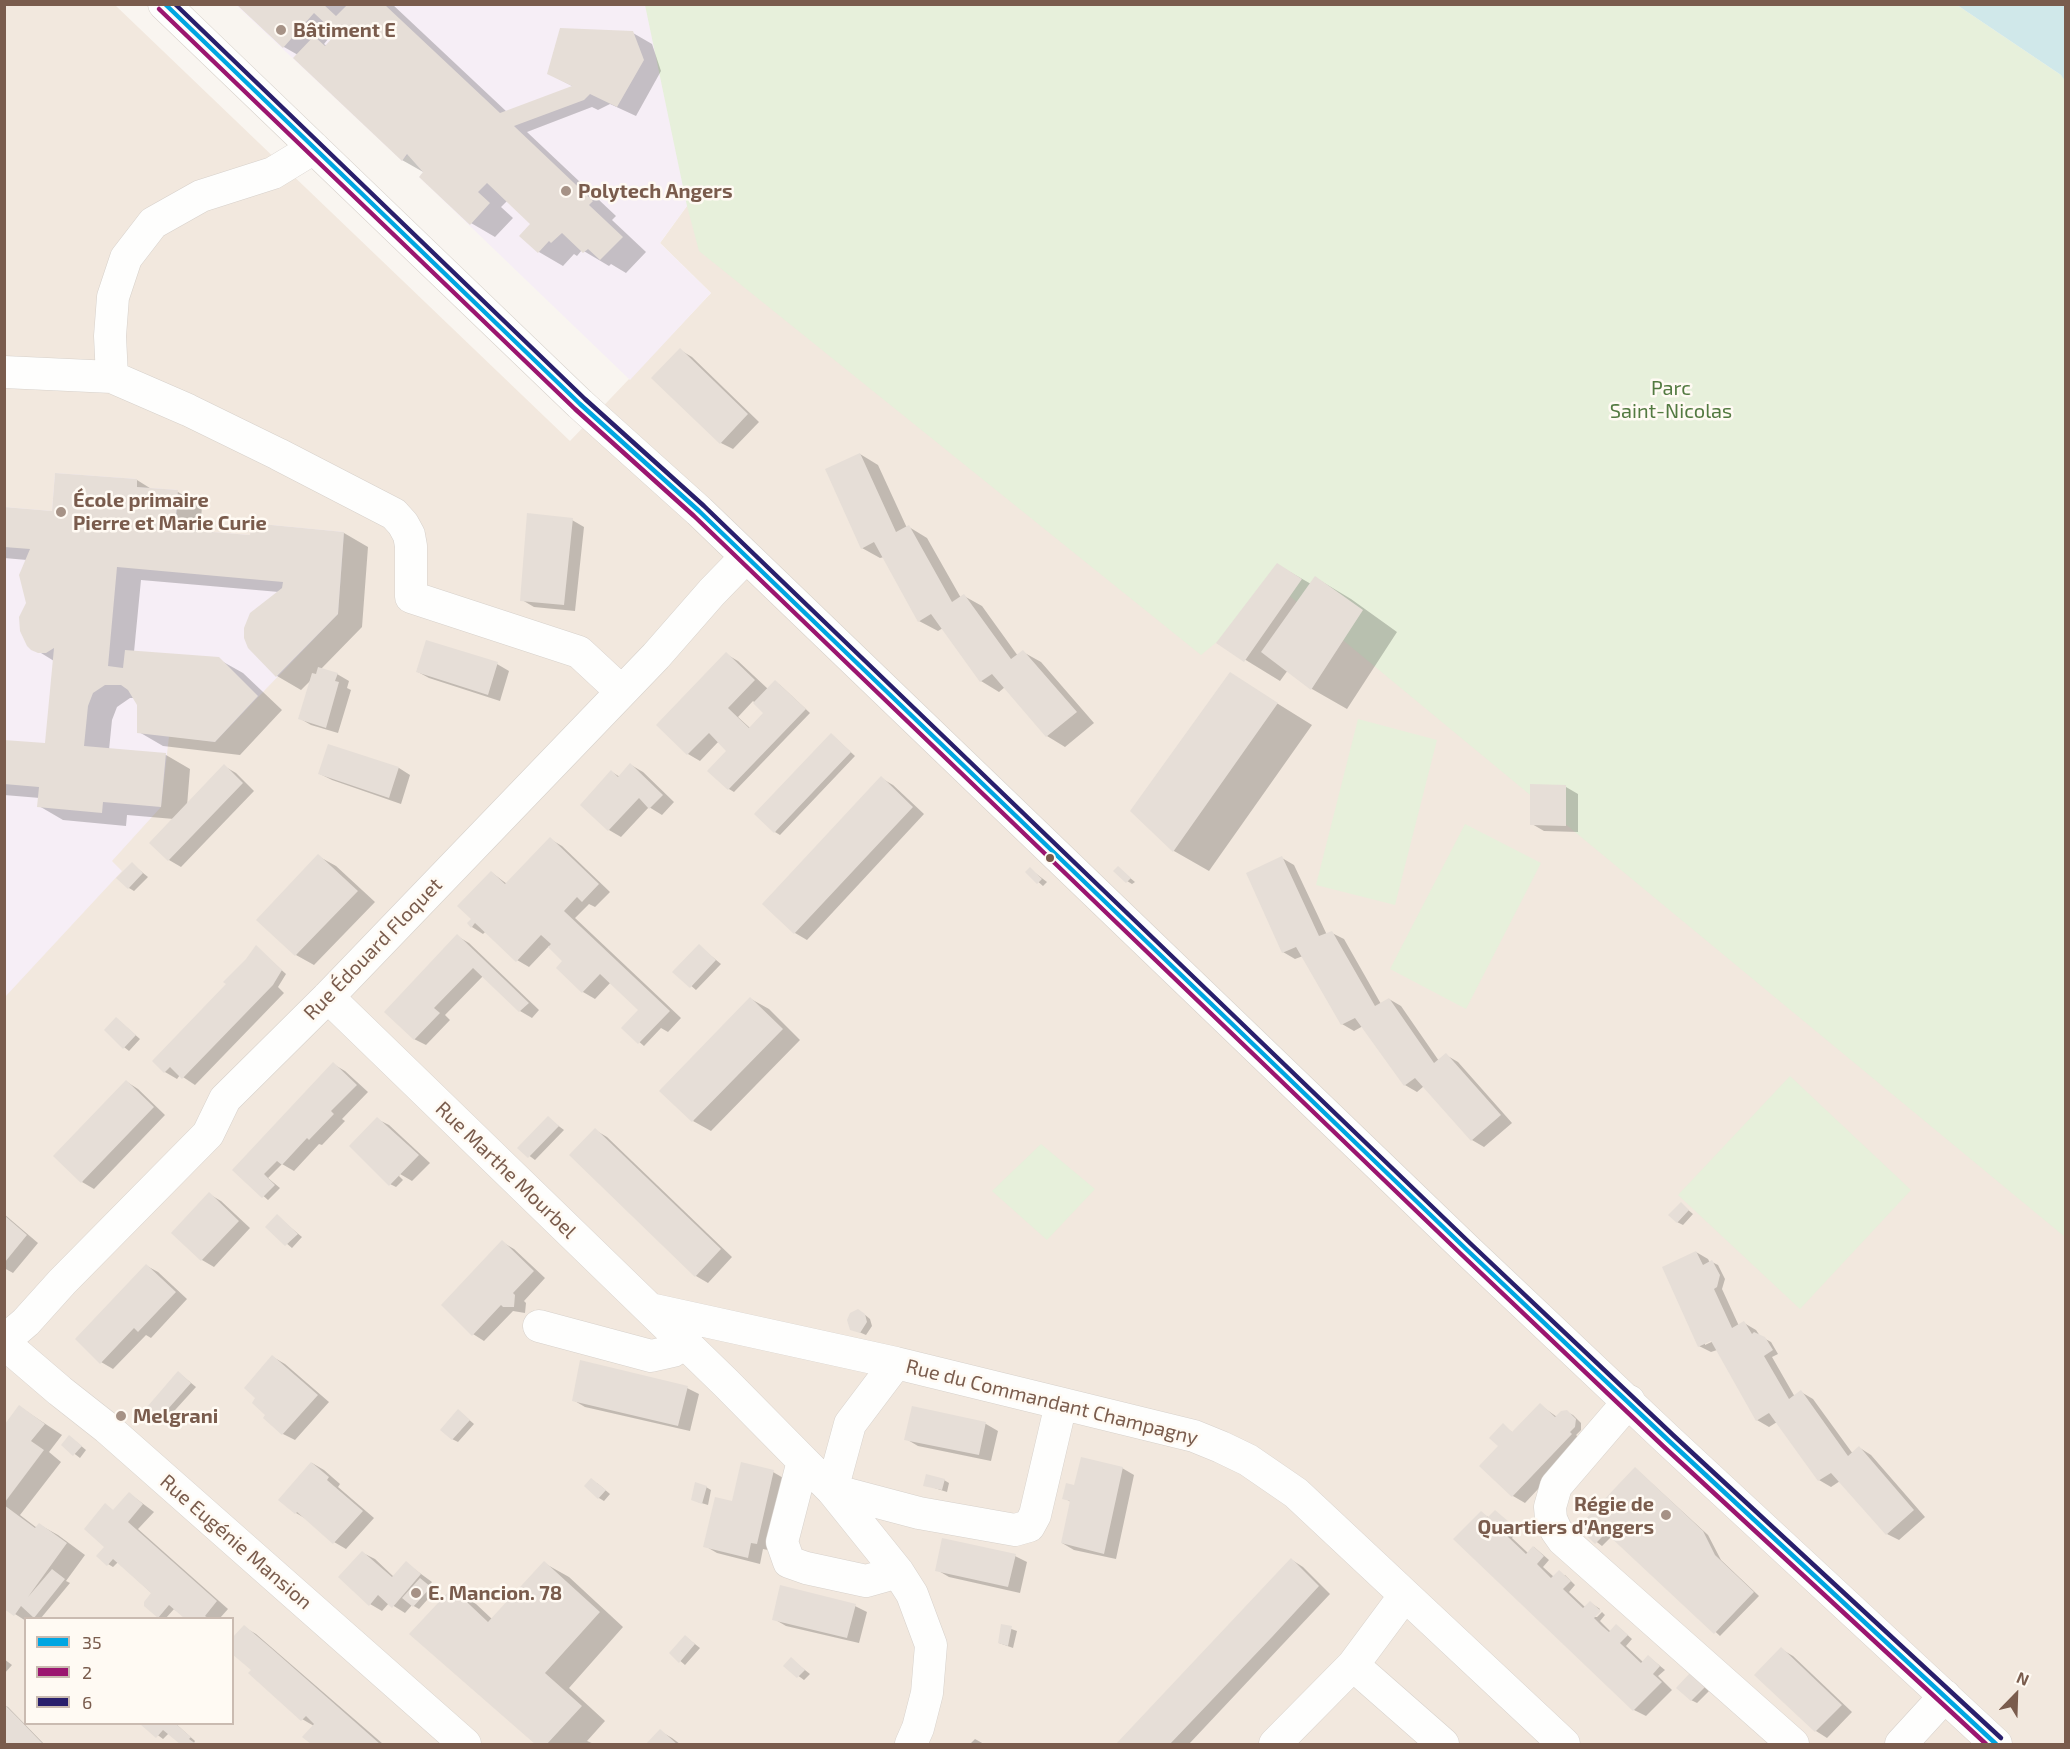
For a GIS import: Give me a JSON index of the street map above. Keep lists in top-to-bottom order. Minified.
{"streets":{"street":["Rue Édouard Floquet","Rue Marthe Mourbel","Rue du Commandant Champagny","Rue Eugénie Mansion"]},"crossings":[["Rue Édouard Floquet","Rue Marthe Mourbel"],["Rue Édouard Floquet","Rue Eugénie Mansion"],["Rue Marthe Mourbel","Rue du Commandant Champagny"]],"parks":["Parc Saint-Nicolas"],"places":["Bâtiment E","Polytech Angers","École primaire Pierre et Marie Curie","Melgrani","Régie de Quartiers d’Angers","E. Mancion. 78"],"lines":["transit line 35","transit line 6","transit line 2"],"legend":["35","2","6"],"north":"top right"}
